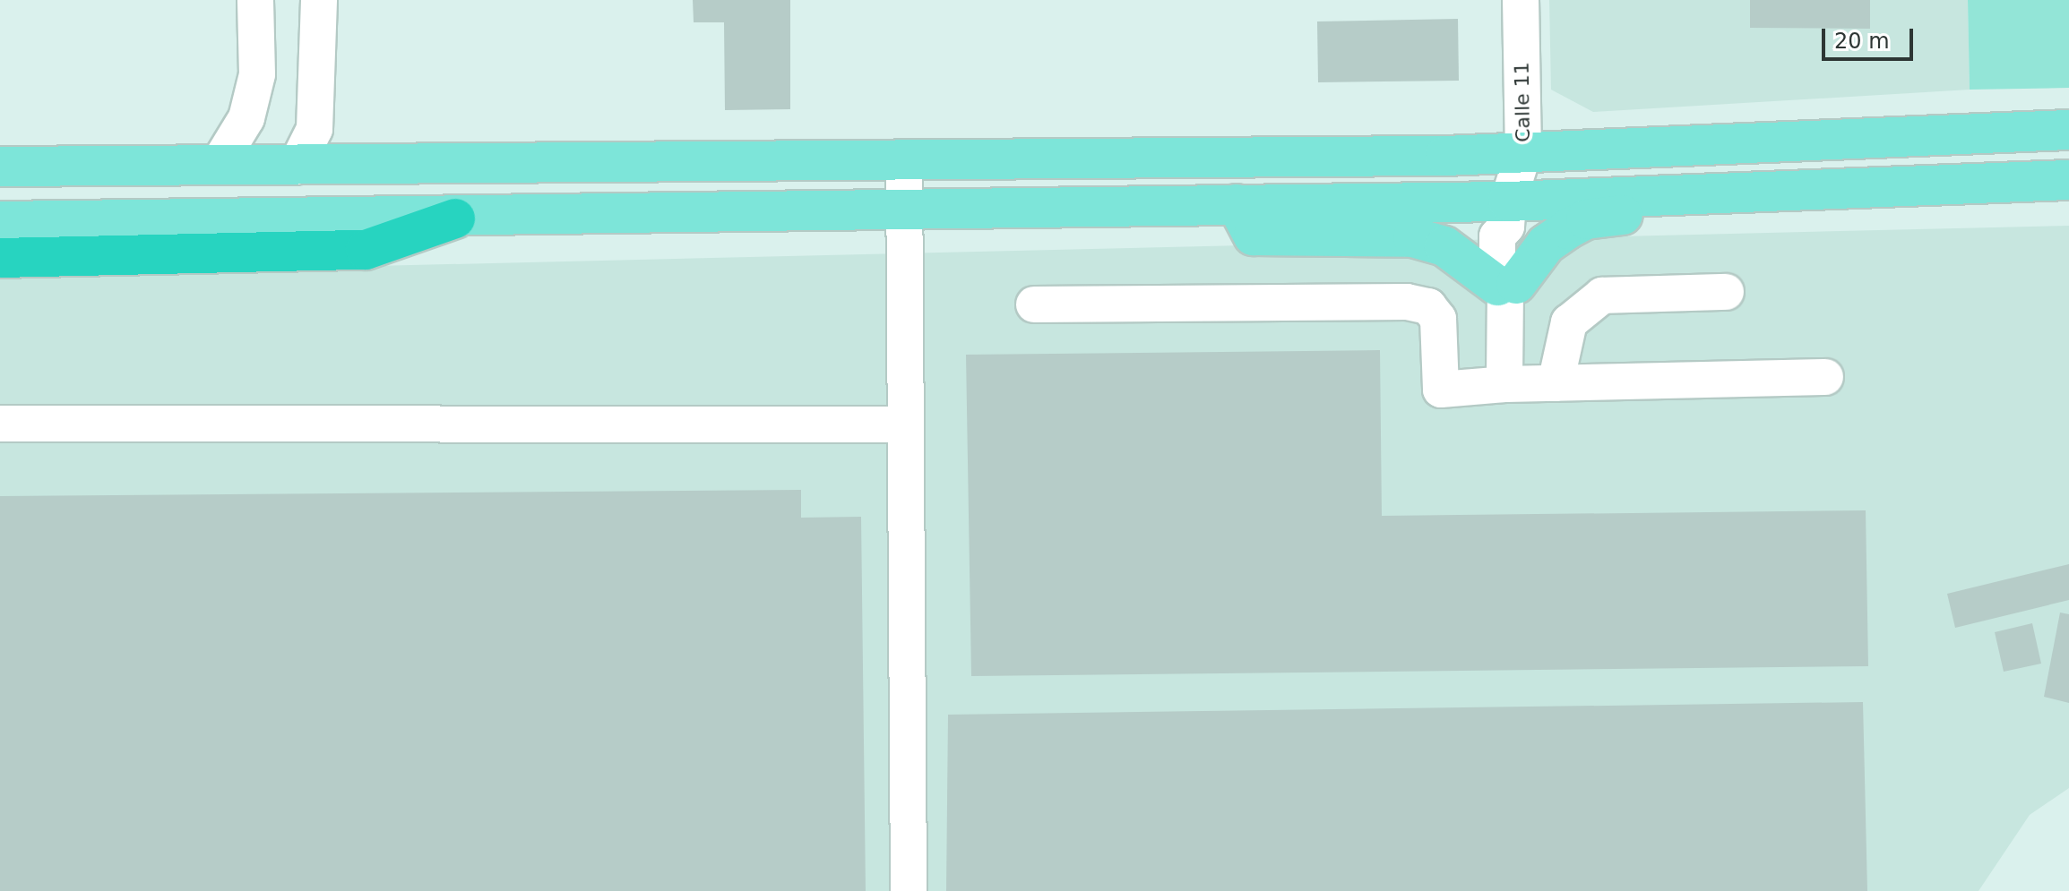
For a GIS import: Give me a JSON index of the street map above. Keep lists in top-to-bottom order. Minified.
{"streets":{"street":["Calle 11"]},"scale_bar":"20 m"}
